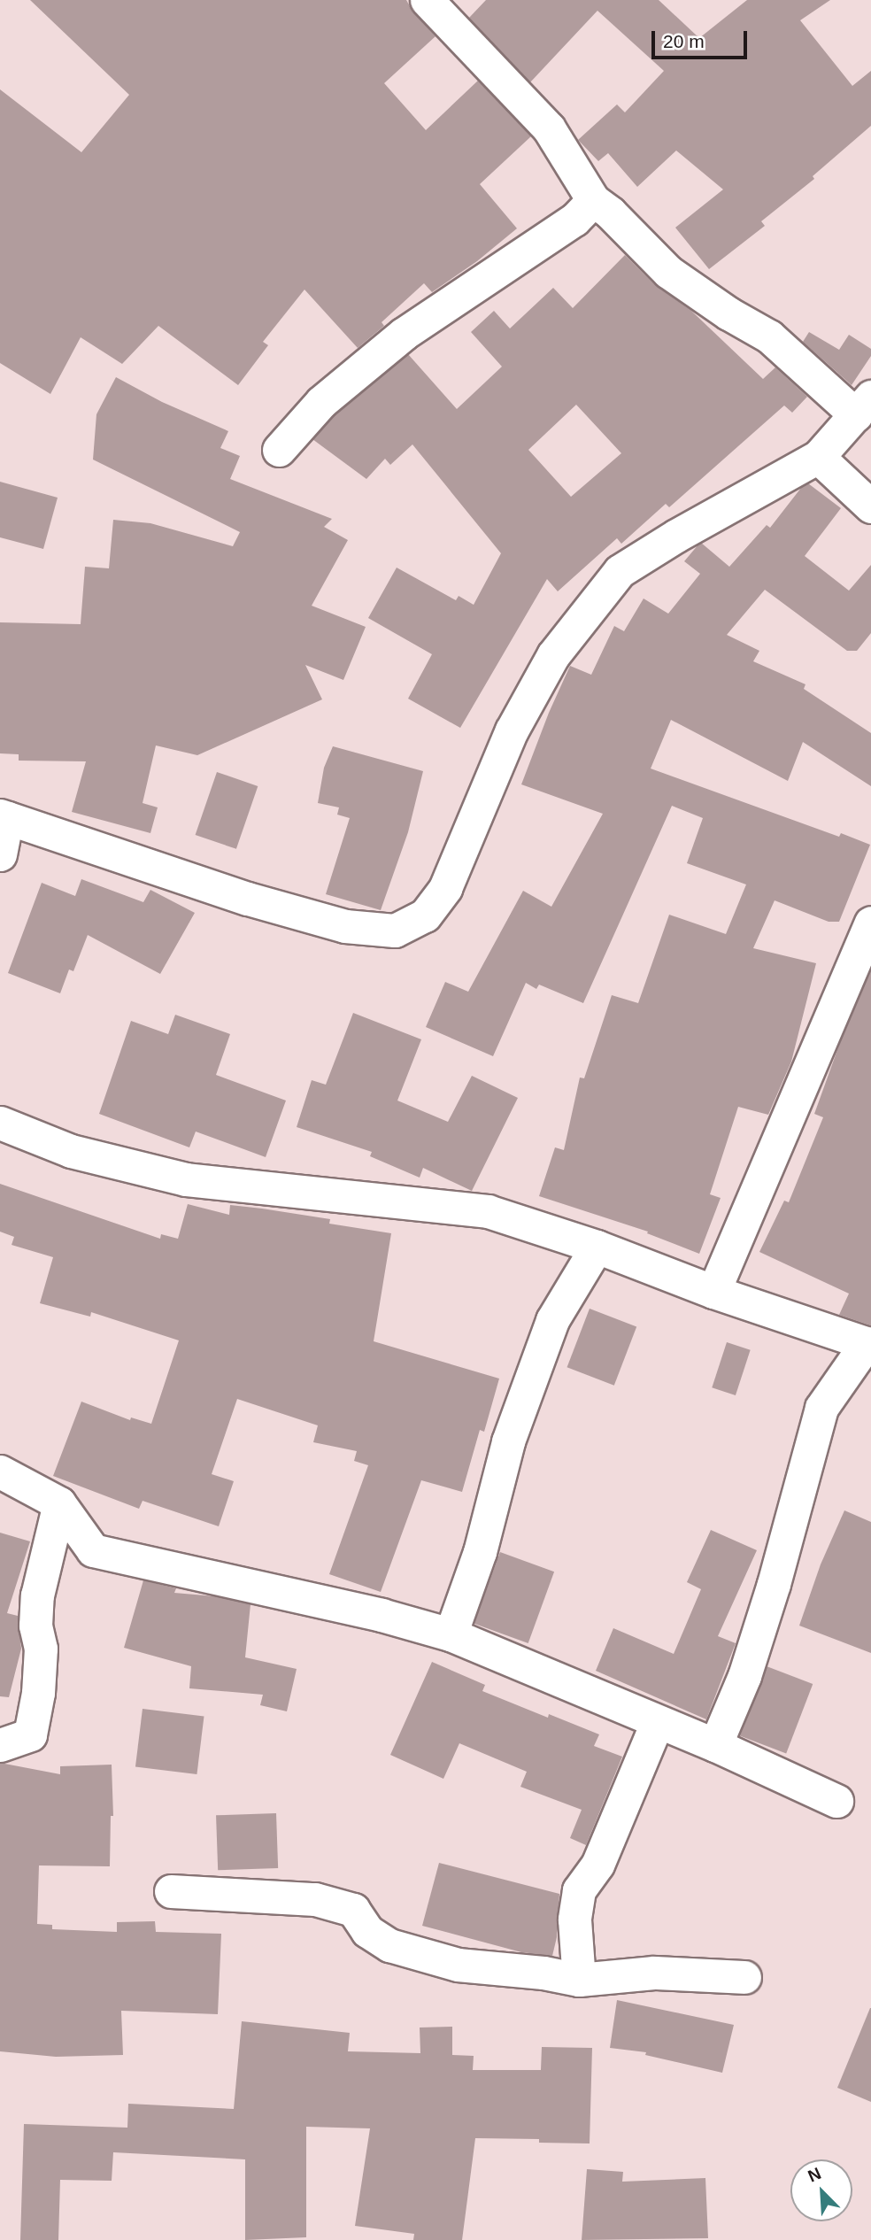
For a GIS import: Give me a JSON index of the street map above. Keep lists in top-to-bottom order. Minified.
{"scale_bar":"20 m","north":"top left"}
